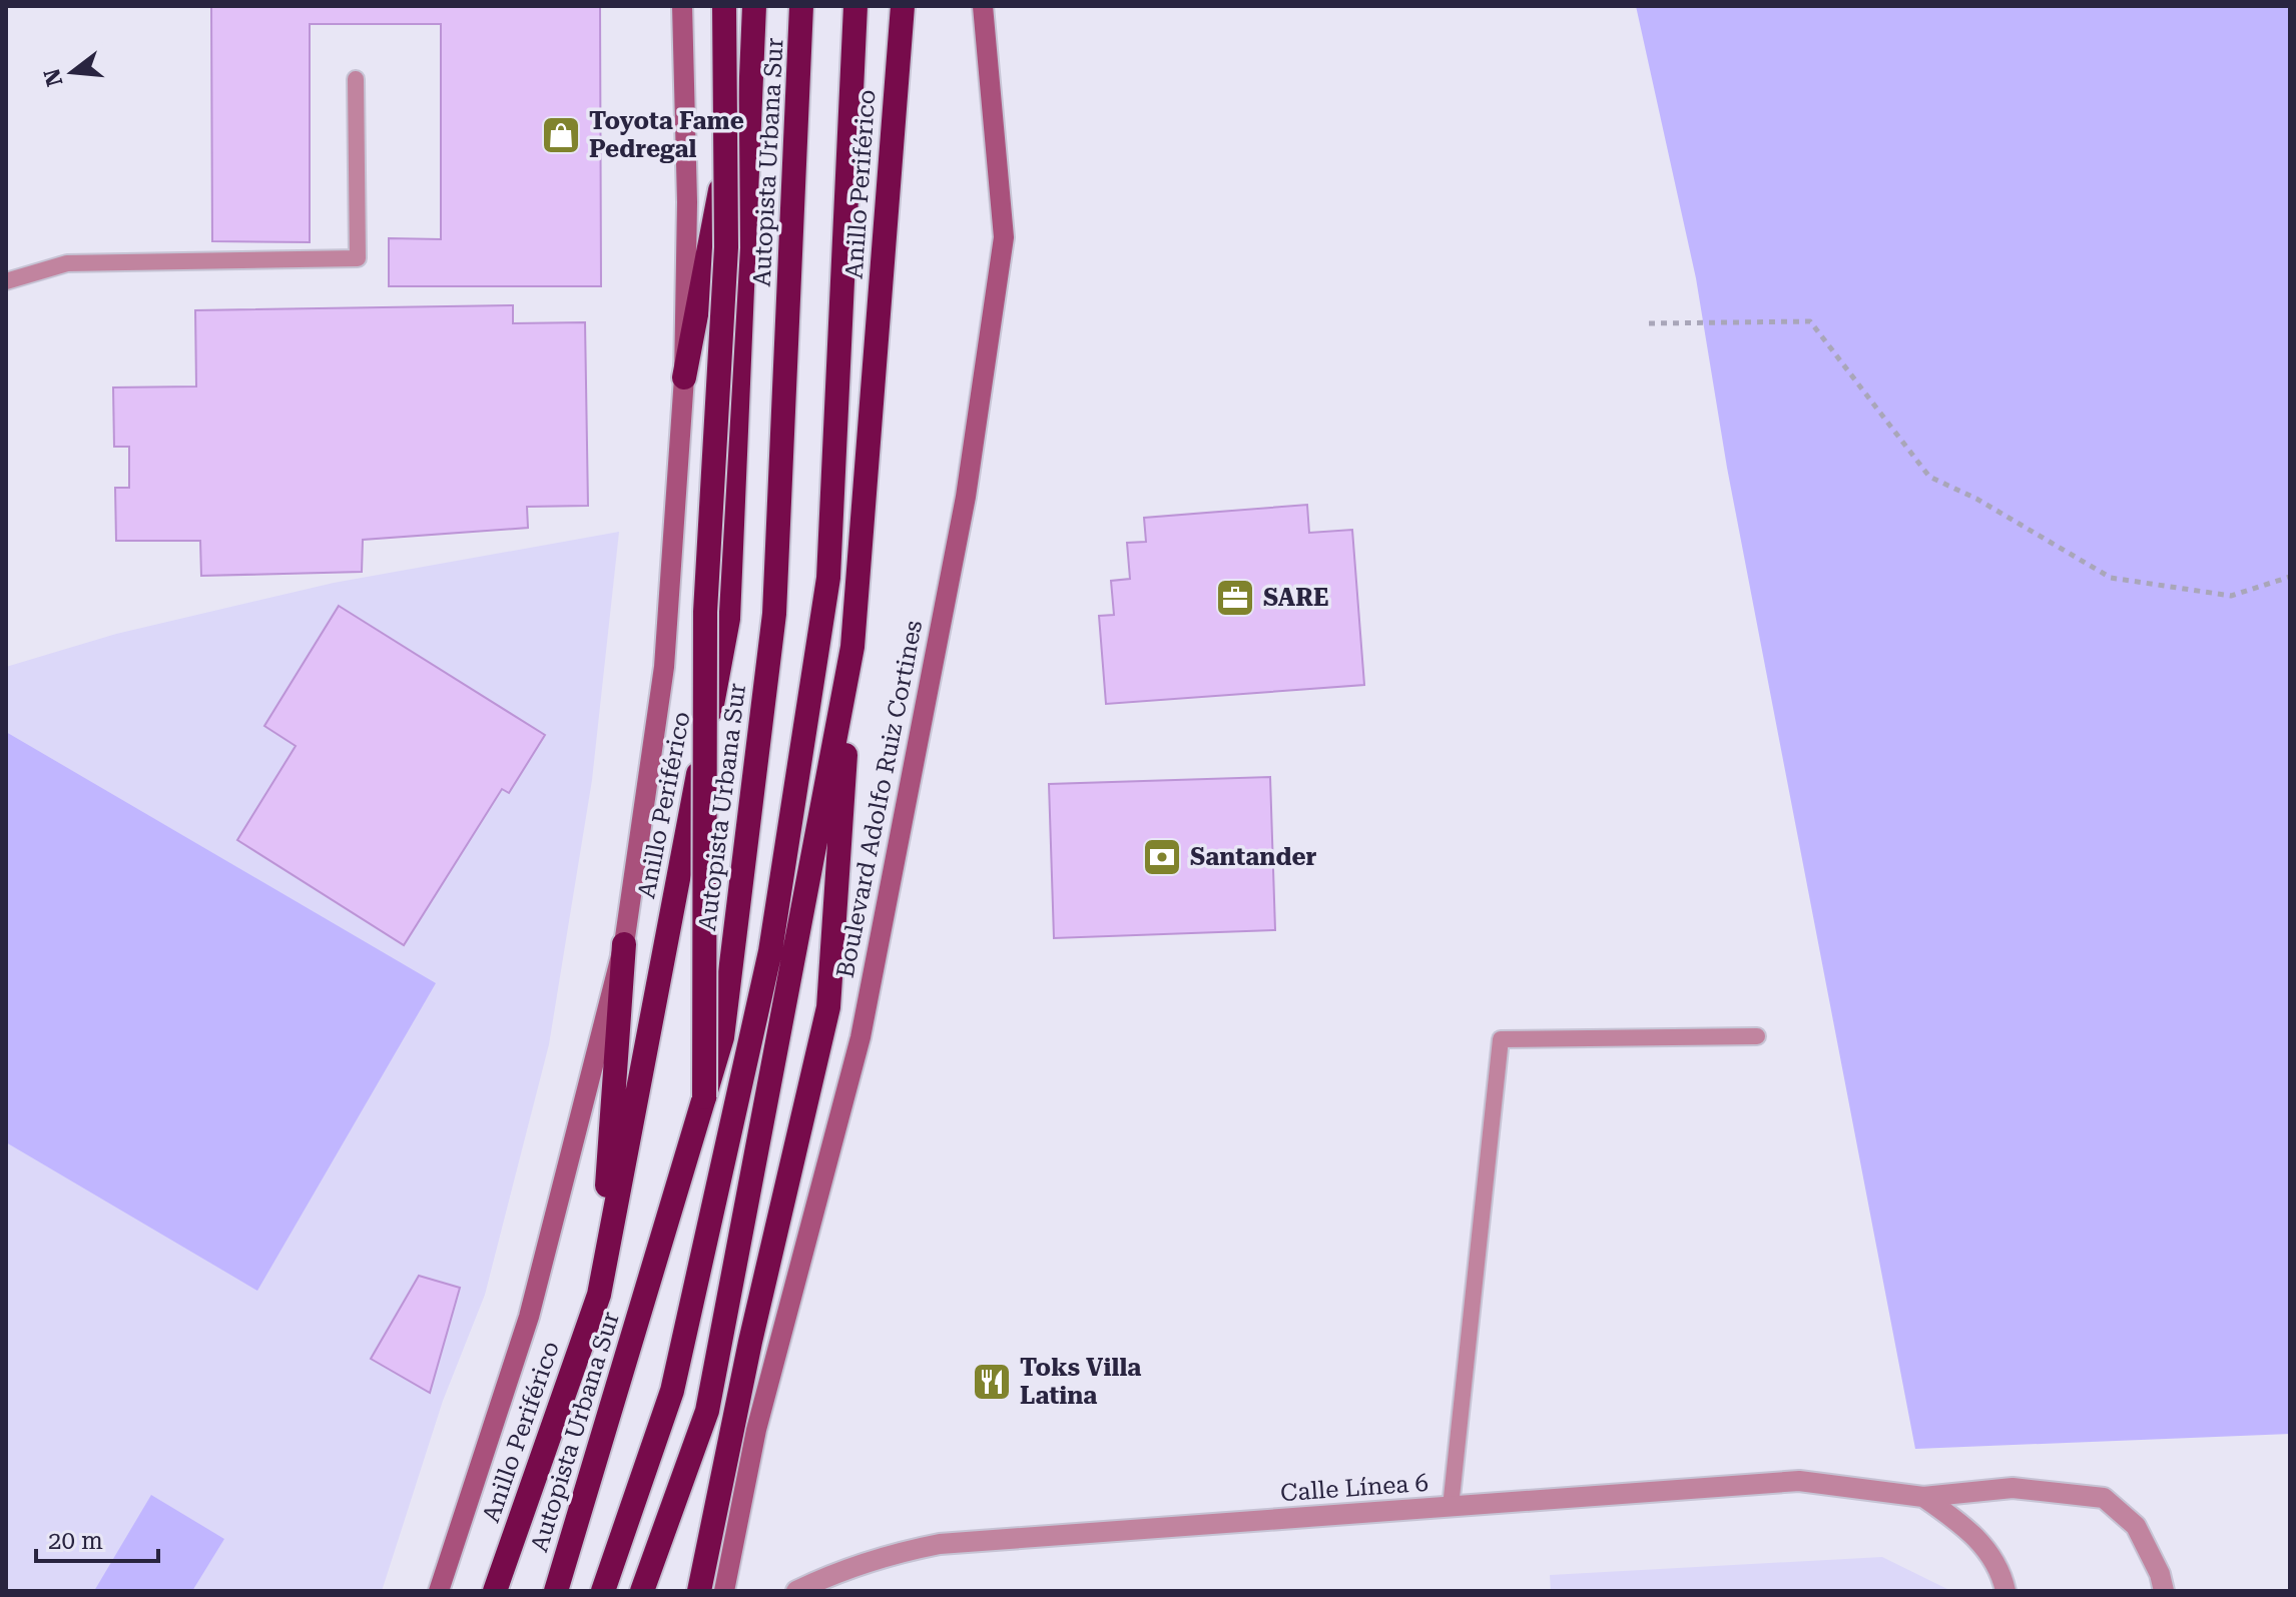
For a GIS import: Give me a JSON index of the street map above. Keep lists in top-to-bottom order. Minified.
{"streets":{"highway":["Autopista Urbana Sur","Anillo Periférico"],"main road":["Boulevard Adolfo Ruiz Cortines"],"street":["Calle Línea 6"]},"places":{"shop":["Toyota Fame Pedregal"],"office":["SARE"],"bank":["Santander"],"restaurant":["Toks Villa Latina"]},"scale_bar":"20 m","north":"left"}
